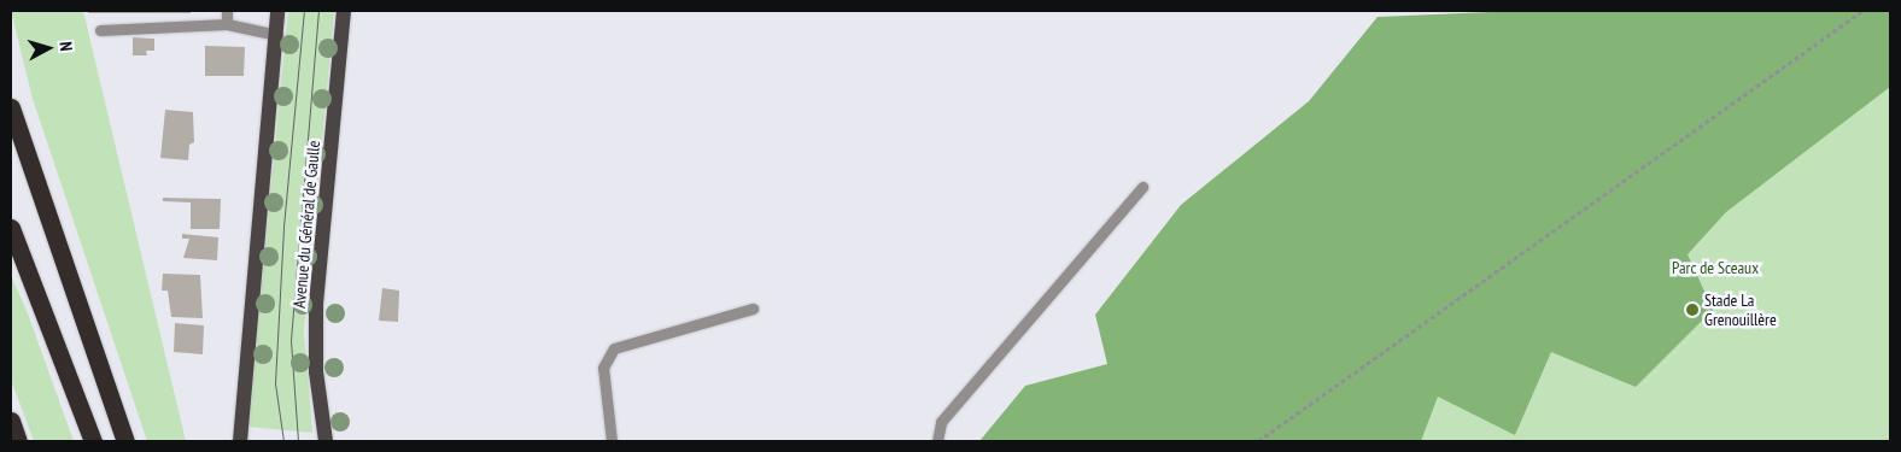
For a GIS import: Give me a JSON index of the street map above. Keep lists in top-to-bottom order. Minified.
{"streets":{"main road":["Avenue du Général de Gaulle"]},"parks":["Parc de Sceaux"],"places":["Stade La Grenouillère"],"north":"right"}
